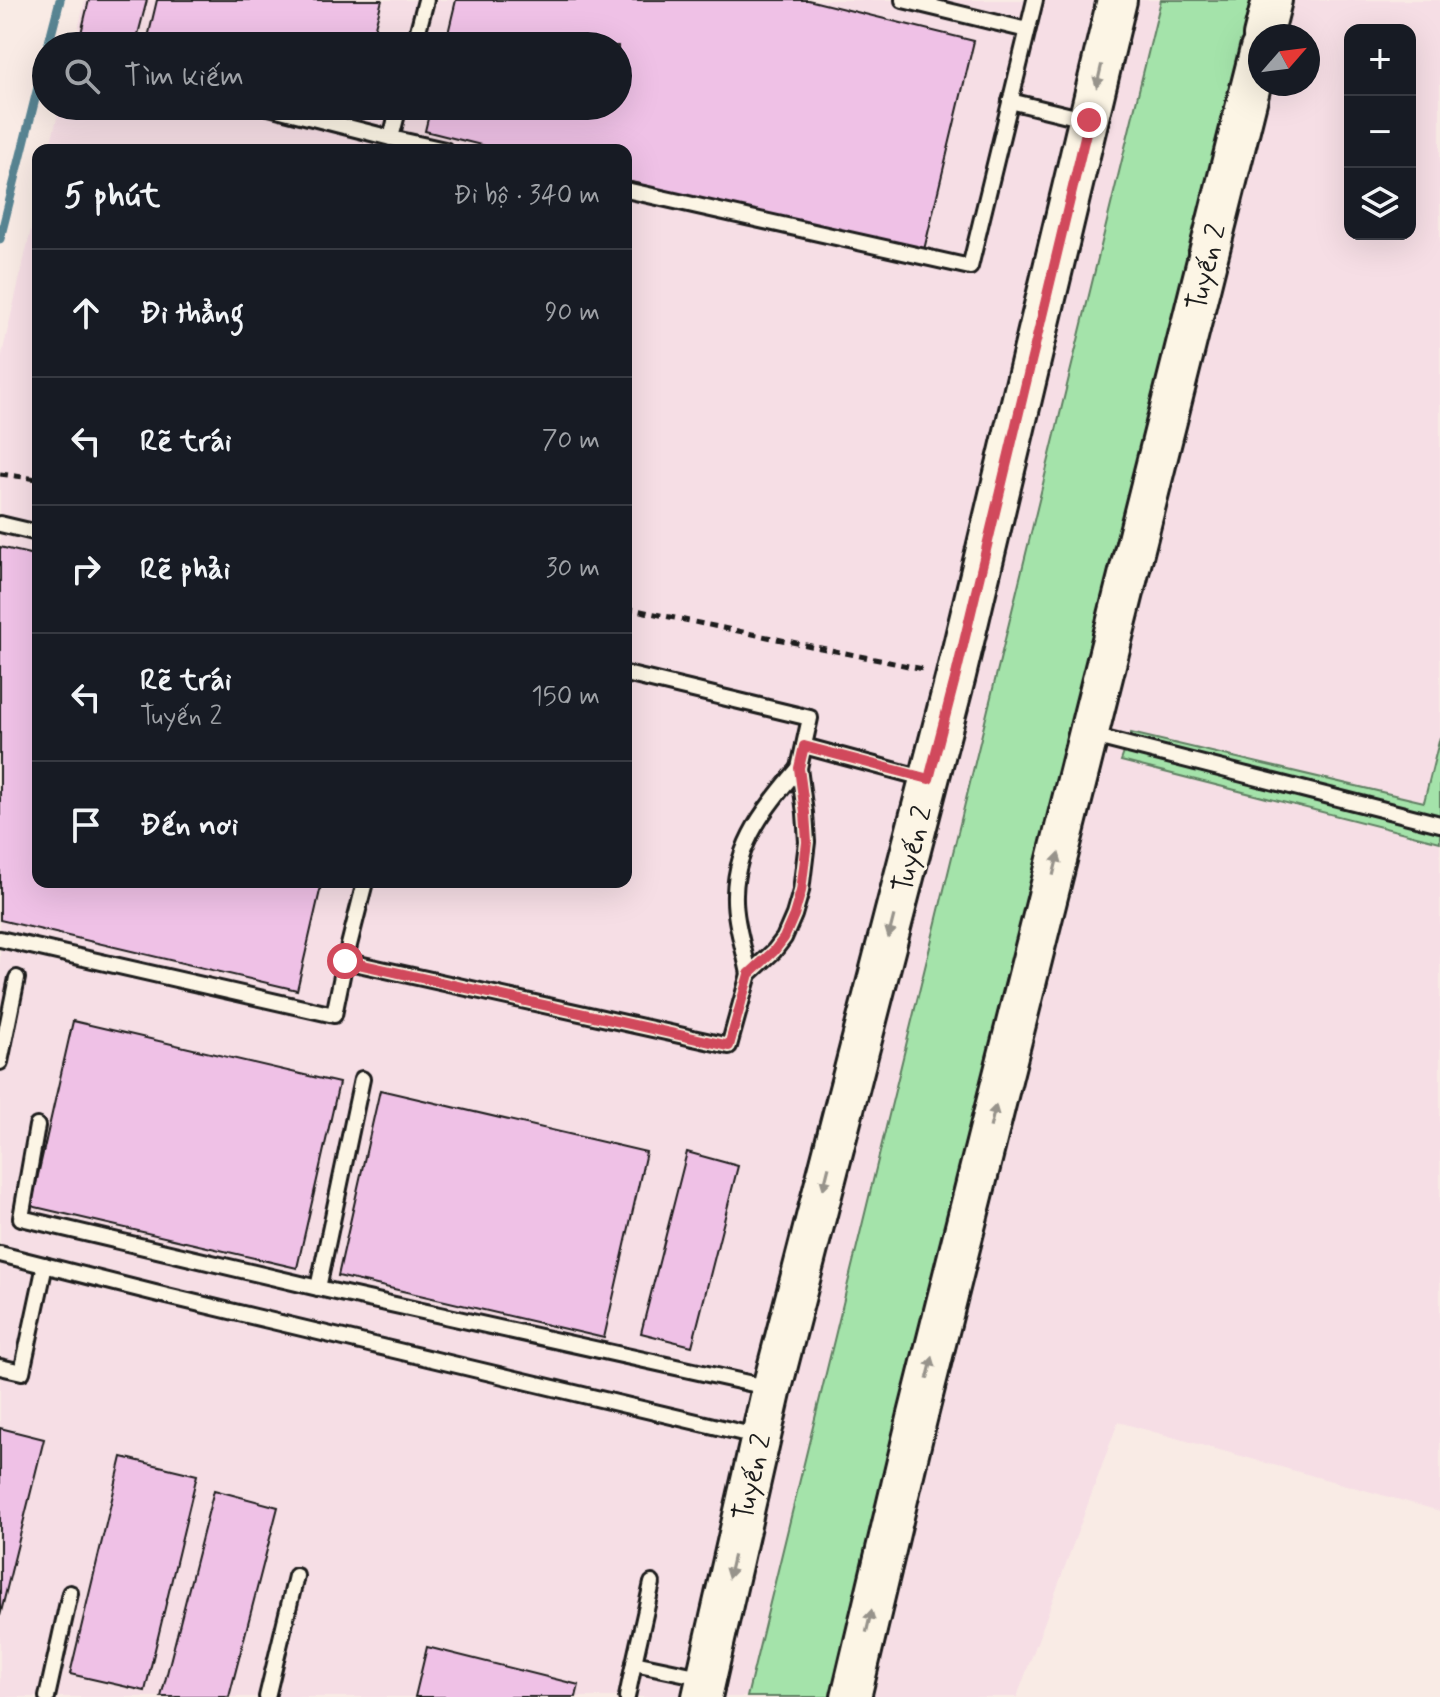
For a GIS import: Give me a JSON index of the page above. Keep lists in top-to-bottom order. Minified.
{"streets":{"main road":["Tuyến 2"]},"north":"top right","page":{"map_buttons":["+","−"],"search":"Tìm kiếm","heading":["5 phút","Đi bộ · 340 m"],"list":[["Đi thẳng","90 m"],["Rẽ trái","70 m"],["Rẽ phải","30 m"],["Rẽ trái","Tuyến 2","150 m"],"Đến nơi"]}}
